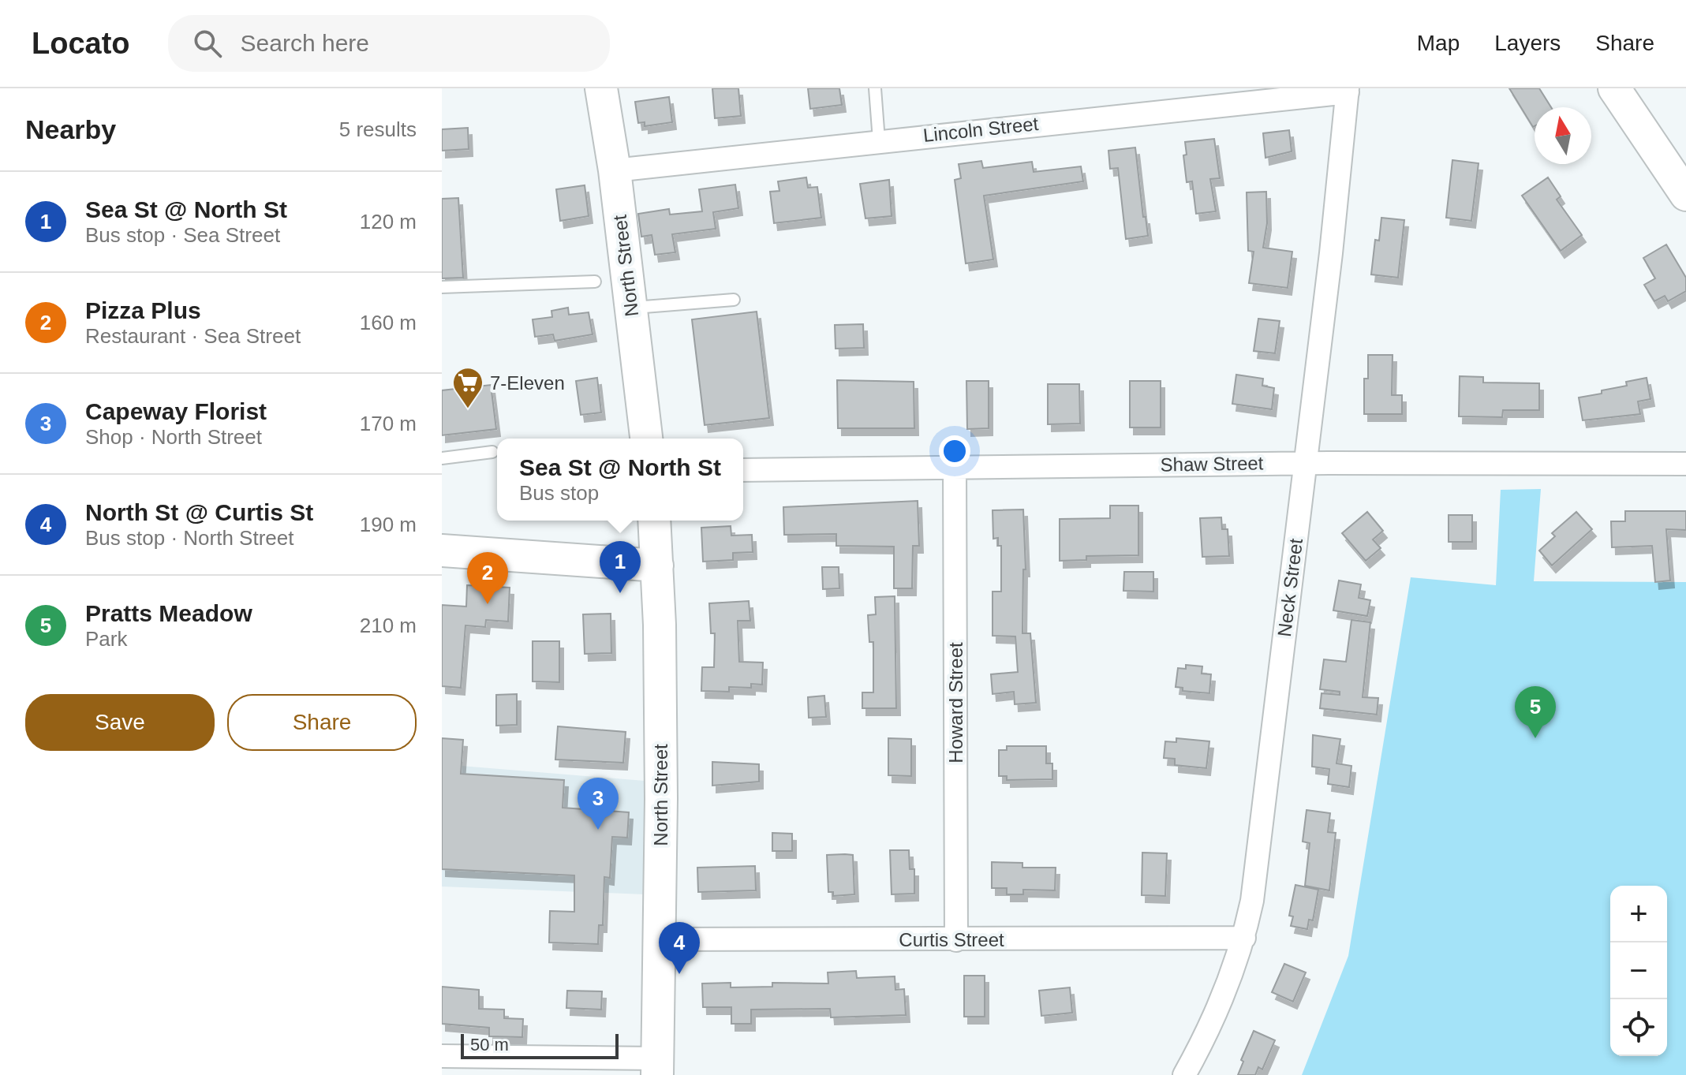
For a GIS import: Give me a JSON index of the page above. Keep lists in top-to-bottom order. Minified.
{"streets":{"street":["Lincoln Street","North Street","Shaw Street","Neck Street","Howard Street","Curtis Street"]},"crossings":[["Lincoln Street","North Street"],["Lincoln Street","Neck Street"],["North Street","Curtis Street"],["Shaw Street","Neck Street"],["Shaw Street","Howard Street"],["Neck Street","Curtis Street"],["Howard Street","Curtis Street"]],"places":{"supermarket":["7-Eleven"]},"scale_bar":"50 m","north":"top","page":{"header":"Locato","search":"Search here","nav":["Map","Layers","Share"],"heading":["Nearby","5 results"],"list":[{"mark":"1","name":"Sea St @ North St","note":"Bus stop · Sea Street","value":"120 m"},{"mark":"2","name":"Pizza Plus","note":"Restaurant · Sea Street","value":"160 m"},{"mark":"3","name":"Capeway Florist","note":"Shop · North Street","value":"170 m"},{"mark":"4","name":"North St @ Curtis St","note":"Bus stop · North Street","value":"190 m"},{"mark":"5","name":"Pratts Meadow","note":"Park","value":"210 m"}],"popup":["Sea St @ North St","Bus stop"],"pins":["1","2","5","3","4"],"buttons":["Save","Share"],"map_buttons":["+","−"],"scale":"50 m"}}
